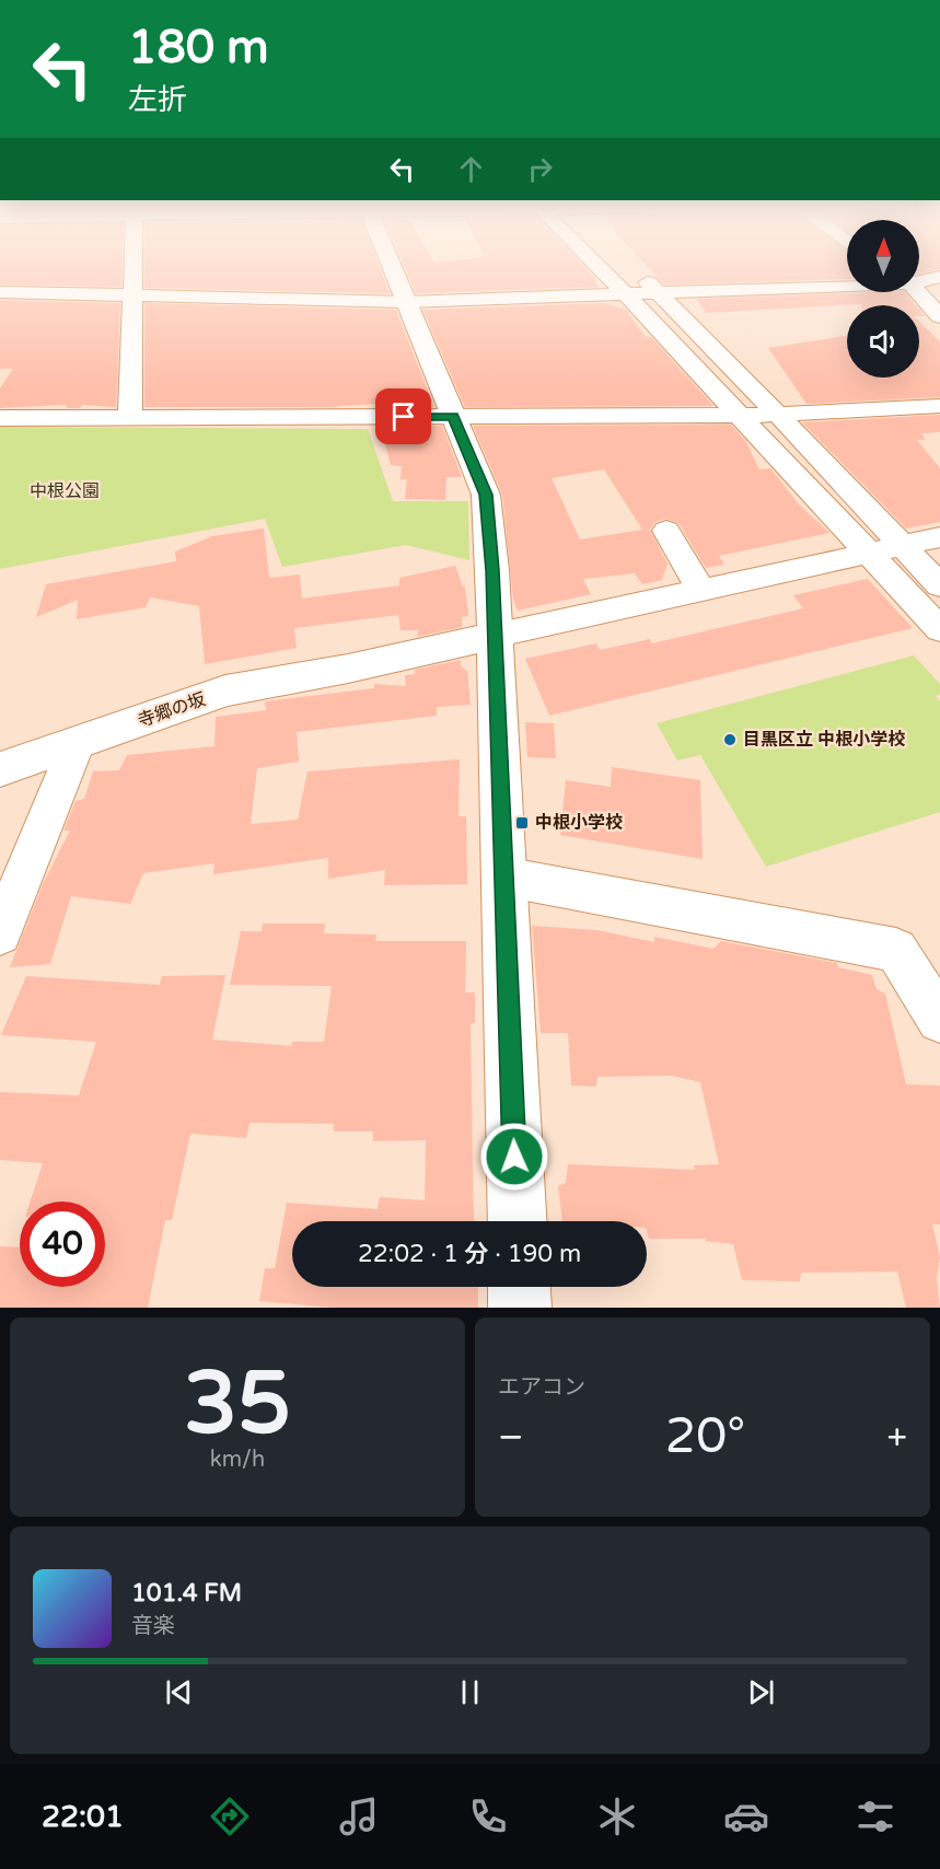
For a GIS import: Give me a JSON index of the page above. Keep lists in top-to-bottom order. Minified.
{"streets":{"street":["寺郷の坂"]},"parks":["中根公園"],"places":{"other":["目黒区立 中根小学校"],"transit":["中根小学校"]},"north":"top","page":{"turn":["180 m","左折"],"limit":"40","trip":"22:02 · 1 分 · 190 m","tile":[["35","km/h"],"エアコン"],"heat":["−","20°","+"],"song":["101.4 FM","音楽"],"tabs":"22:01"}}
